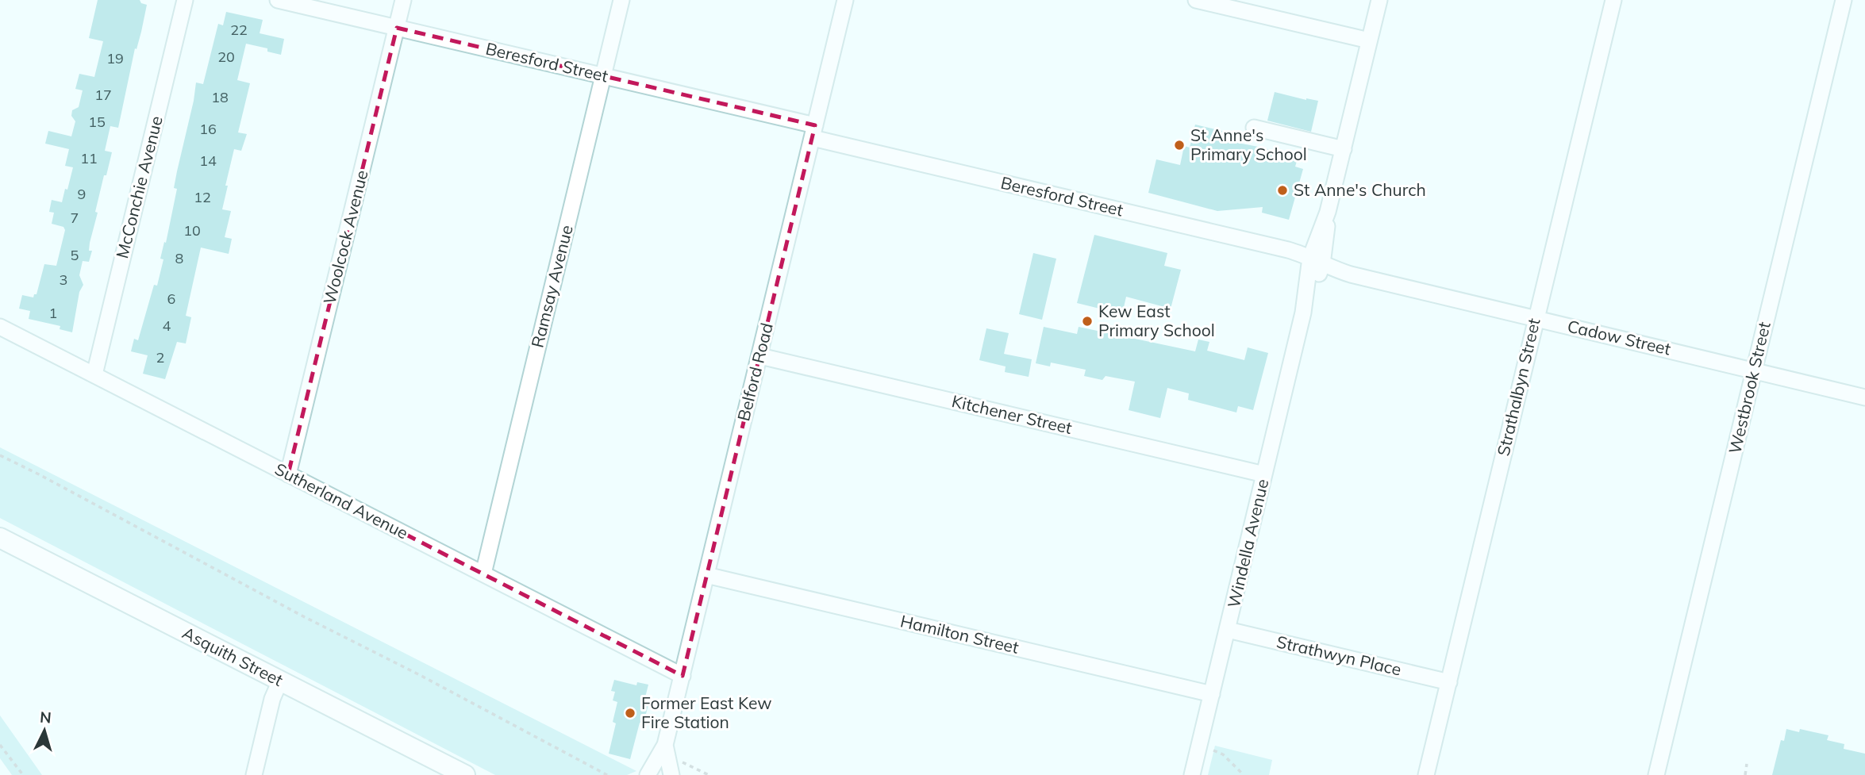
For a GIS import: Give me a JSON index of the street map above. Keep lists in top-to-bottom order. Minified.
{"streets":{"main road":["Asquith Street"],"street":["Beresford Street","McConchie Avenue","Woolcock Avenue","Ramsay Avenue","Cadow Street","Belford Road","Strathalbyn Street","Westbrook Street","Kitchener Street","Sutherland Avenue","Windella Avenue","Hamilton Street","Strathwyn Place"]},"crossings":[["Beresford Street","Woolcock Avenue"],["Beresford Street","Ramsay Avenue"],["Beresford Street","Cadow Street"],["Beresford Street","Belford Road"],["Beresford Street","Windella Avenue"],["McConchie Avenue","Sutherland Avenue"],["Woolcock Avenue","Sutherland Avenue"],["Ramsay Avenue","Sutherland Avenue"],["Cadow Street","Strathalbyn Street"],["Cadow Street","Westbrook Street"],["Cadow Street","Windella Avenue"],["Belford Road","Kitchener Street"],["Belford Road","Sutherland Avenue"],["Belford Road","Hamilton Street"],["Strathalbyn Street","Strathwyn Place"],["Kitchener Street","Windella Avenue"],["Windella Avenue","Hamilton Street"],["Windella Avenue","Strathwyn Place"]],"places":["St Anne's Primary School","St Anne's Church","Kew East Primary School","Former East Kew Fire Station"],"house_numbers":["22","20","19","17","18","15","16","11","14","9","12","7","10","5","8","3","6","1","4","2"],"north":"top"}
